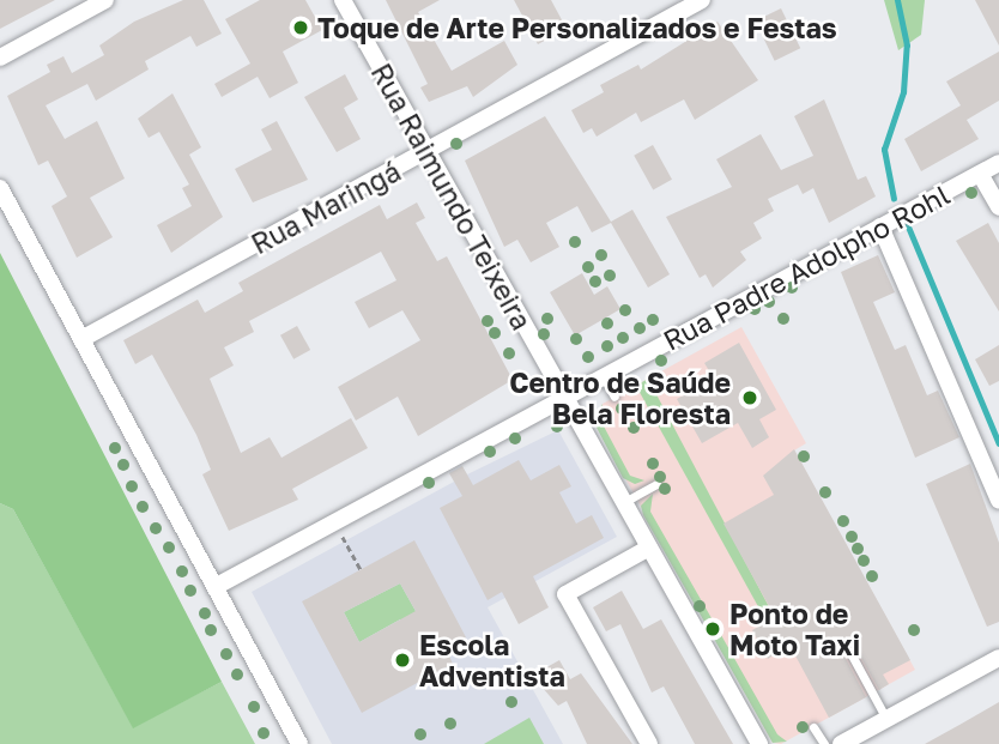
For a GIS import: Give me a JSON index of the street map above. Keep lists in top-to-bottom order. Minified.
{"streets":{"street":["Rua Raimundo Teixeira","Rua Maringá","Rua Padre Adolpho Rohl"]},"crossings":[["Rua Raimundo Teixeira","Rua Maringá"],["Rua Raimundo Teixeira","Rua Padre Adolpho Rohl"]],"places":["Toque de Arte Personalizados e Festas","Centro de Saúde Bela Floresta","Ponto de Moto Taxi","Escola Adventista"]}
